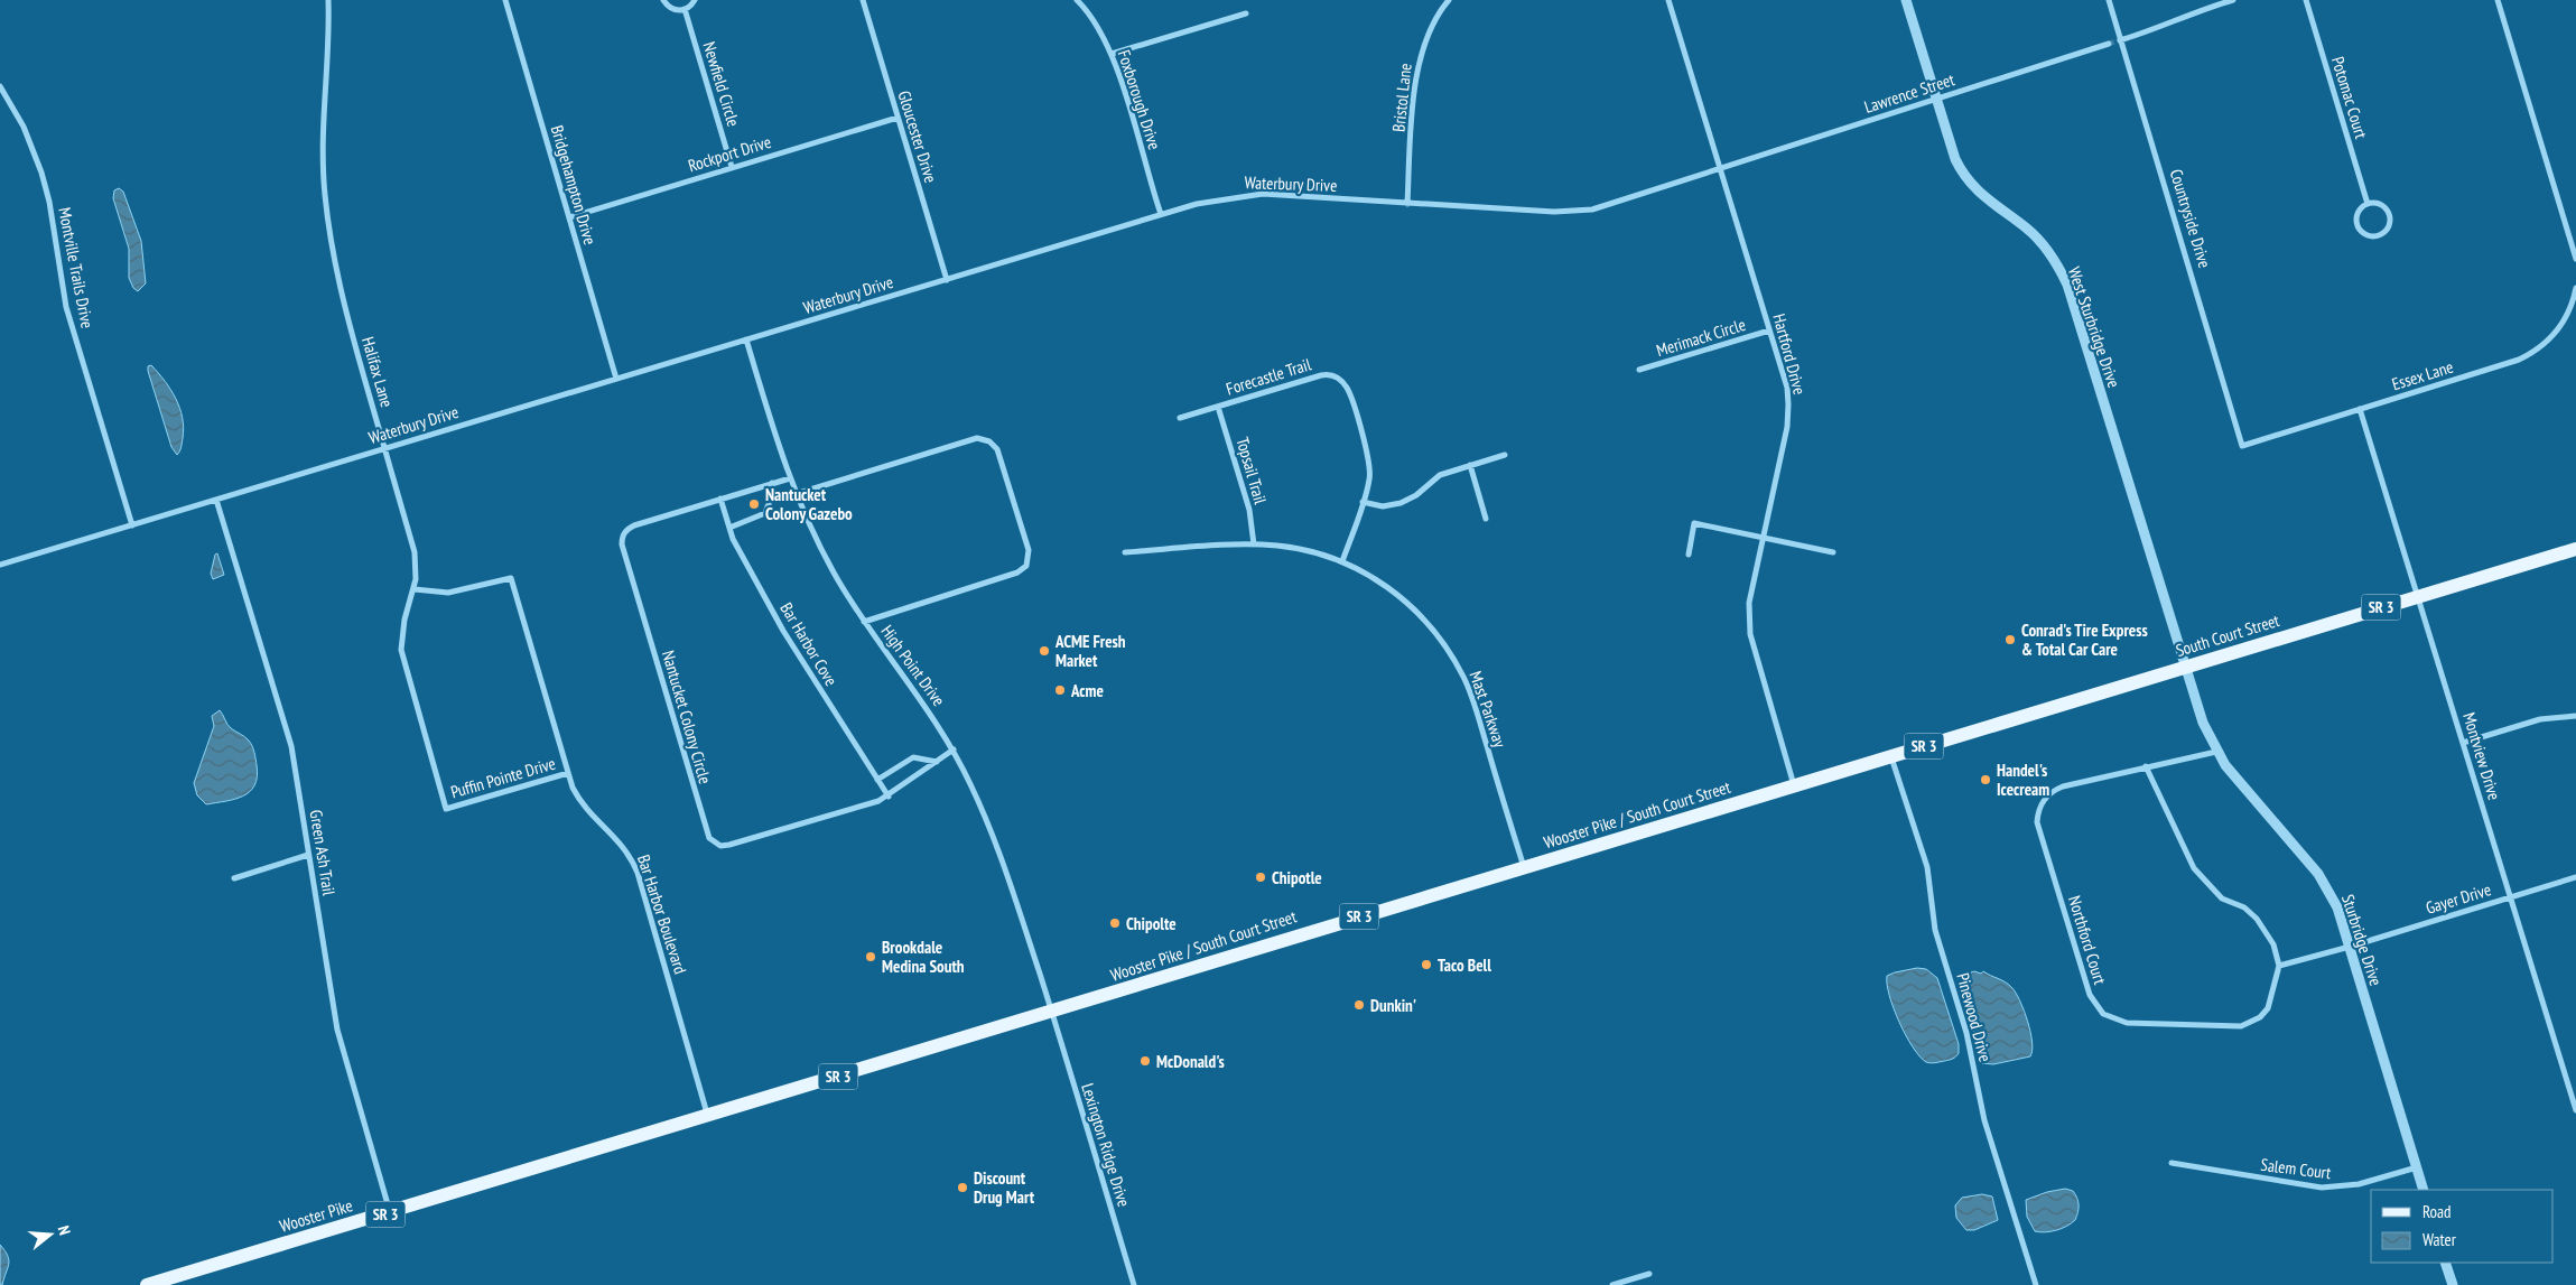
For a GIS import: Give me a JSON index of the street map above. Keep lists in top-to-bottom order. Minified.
{"streets":{"main road":["SR 3","South Court Street","Wooster Pike / South Court Street","Wooster Pike"],"street":["Newfield Circle","Lawrence Street","Bristol Lane","Potomac Court","Foxborough Drive","Gloucester Drive","Rockport Drive","Waterbury Drive","Bridgehampton Drive","Countryside Drive","Montville Trails Drive","West Sturbridge Drive","Merimack Circle","Hartford Drive","Halifax Lane","Essex Lane","Forecastle Trail","Topsail Trail","Bar Harbor Cove","High Point Drive","Mast Parkway","Nantucket Colony Circle","Montview Drive","Puffin Pointe Drive","Green Ash Trail","Gayer Drive","Bar Harbor Boulevard","Northford Court","Sturbridge Drive","Pinewood Drive","Lexington Ridge Drive","Salem Court"]},"crossings":[["Newfield Circle","Rockport Drive"],["Lawrence Street","Waterbury Drive"],["Lawrence Street","West Sturbridge Drive"],["Lawrence Street","Hartford Drive"],["Bristol Lane","Waterbury Drive"],["Foxborough Drive","Waterbury Drive"],["Gloucester Drive","Rockport Drive"],["Gloucester Drive","Waterbury Drive"],["Rockport Drive","Bridgehampton Drive"],["Waterbury Drive","Bridgehampton Drive"],["Waterbury Drive","Montville Trails Drive"],["Waterbury Drive","Hartford Drive"],["Waterbury Drive","Halifax Lane"],["Waterbury Drive","High Point Drive"],["Waterbury Drive","Green Ash Trail"],["Countryside Drive","Essex Lane"],["West Sturbridge Drive","South Court Street"],["West Sturbridge Drive","Sturbridge Drive"],["Merimack Circle","Hartford Drive"],["Hartford Drive","South Court Street"],["Hartford Drive","Wooster Pike / South Court Street"],["Halifax Lane","Puffin Pointe Drive"],["Halifax Lane","Bar Harbor Boulevard"],["Essex Lane","Montview Drive"],["Forecastle Trail","Topsail Trail"],["Forecastle Trail","Mast Parkway"],["Topsail Trail","Mast Parkway"],["South Court Street","Montview Drive"],["South Court Street","Wooster Pike / South Court Street"],["South Court Street","Sturbridge Drive"],["South Court Street","Pinewood Drive"],["Bar Harbor Cove","Nantucket Colony Circle"],["High Point Drive","Nantucket Colony Circle"],["High Point Drive","Wooster Pike / South Court Street"],["High Point Drive","Lexington Ridge Drive"],["Mast Parkway","Wooster Pike / South Court Street"],["Montview Drive","Gayer Drive"],["Puffin Pointe Drive","Bar Harbor Boulevard"],["Wooster Pike / South Court Street","Bar Harbor Boulevard"],["Wooster Pike / South Court Street","Lexington Ridge Drive"],["Wooster Pike / South Court Street","Wooster Pike"],["Green Ash Trail","Wooster Pike"],["Gayer Drive","Sturbridge Drive"],["Northford Court","Sturbridge Drive"],["Sturbridge Drive","Salem Court"]],"places":["Nantucket Colony Gazebo","Conrad's Tire Express & Total Car Care","ACME Fresh Market","Acme","Handel's Icecream","Chipotle","Chipolte","Brookdale Medina South","Taco Bell","Dunkin'","McDonald's","Discount Drug Mart"],"legend":["Road","Water"],"north":"right"}
